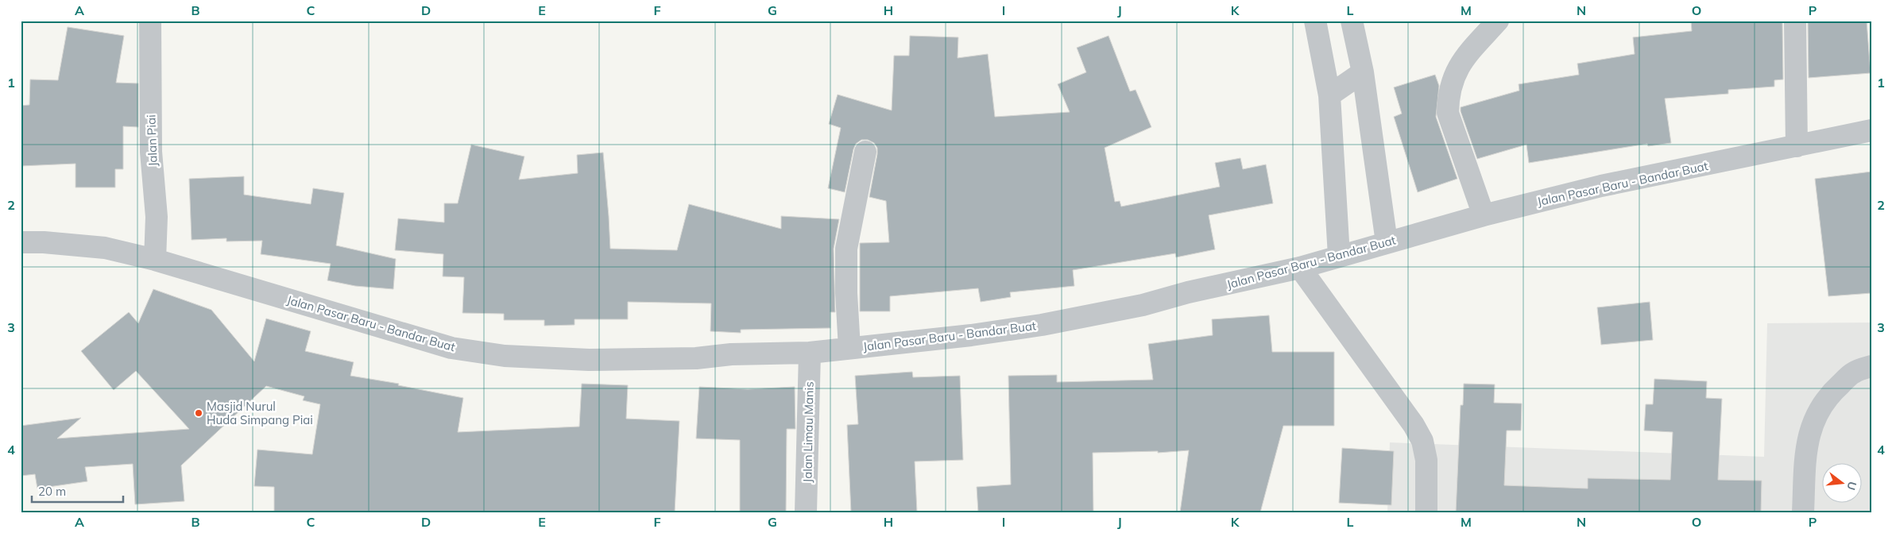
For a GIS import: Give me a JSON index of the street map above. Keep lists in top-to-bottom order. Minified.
{"streets":{"street":["Jalan Piai","Jalan Pasar Baru - Bandar Buat","Jalan Limau Manis"]},"crossings":[["Jalan Piai","Jalan Pasar Baru - Bandar Buat"],["Jalan Pasar Baru - Bandar Buat","Jalan Limau Manis"]],"places":["Masjid Nurul Huda Simpang Piai"],"scale_bar":"20 m","north":"right","grid":{"columns":["A","B","C","D","E","F","G","H","I","J","K","L","M","N","O","P"],"rows":["1","2","3","4"]}}
